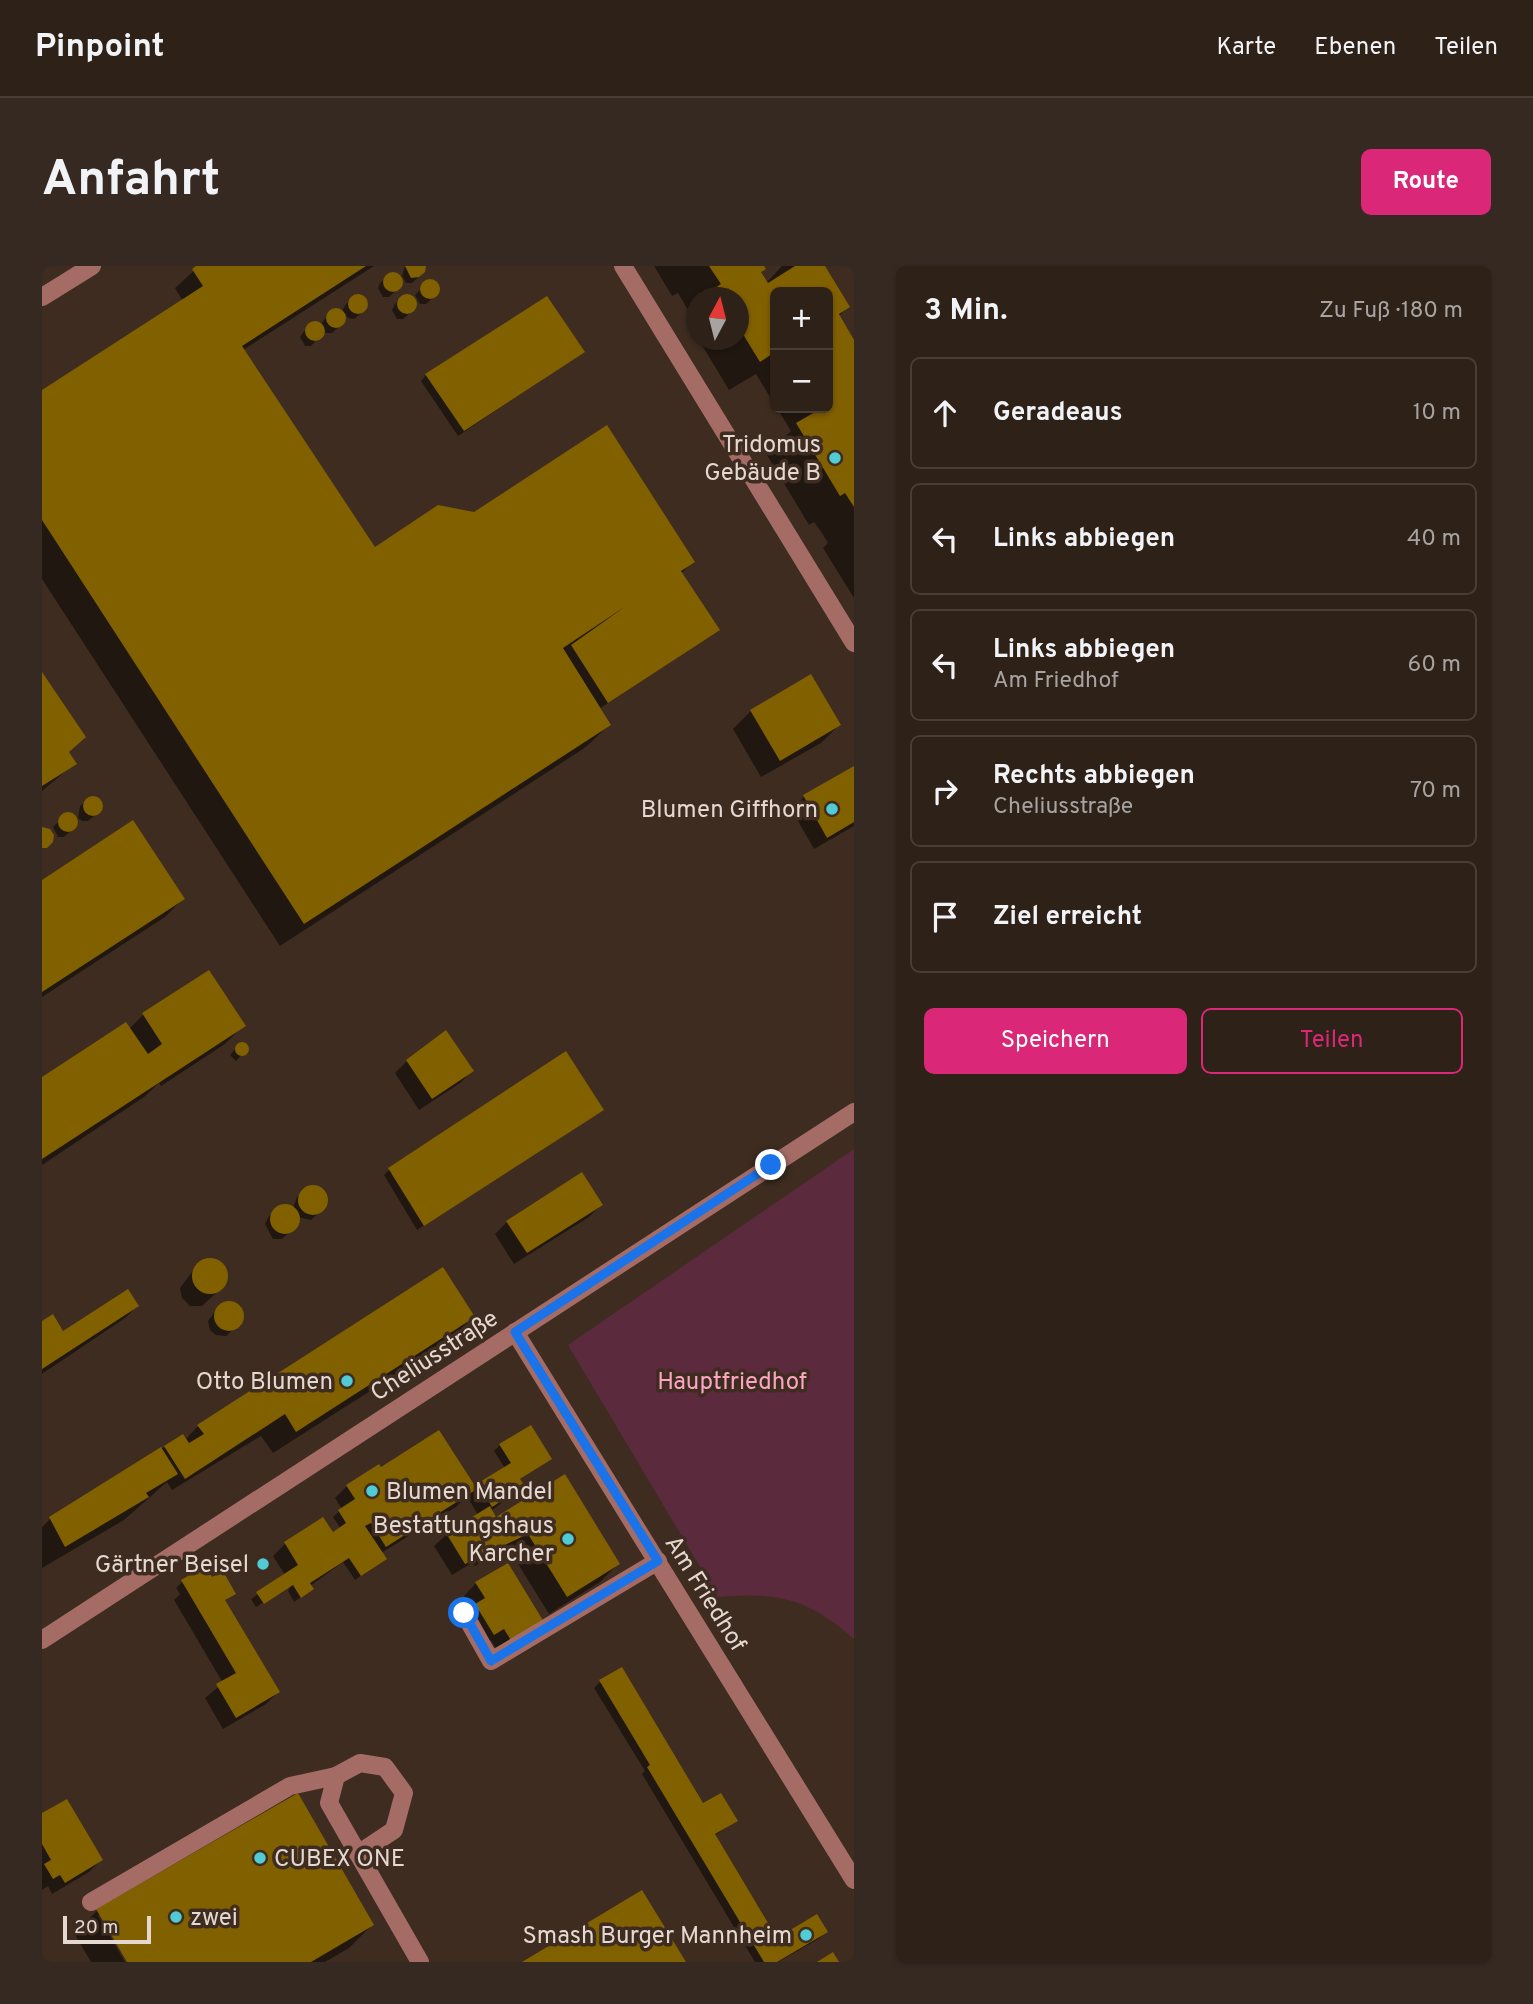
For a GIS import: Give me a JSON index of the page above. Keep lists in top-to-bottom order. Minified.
{"streets":{"street":["Cheliusstraße","Am Friedhof"]},"crossings":[["Cheliusstraße","Am Friedhof"]],"parks":["Hauptfriedhof"],"places":["Tridomus Gebäude B","Blumen Giffhorn","Otto Blumen","Blumen Mandel","Bestattungshaus Karcher","Gärtner Beisel","CUBEX ONE","zwei","Smash Burger Mannheim"],"scale_bar":"20 m","north":"top","page":{"header":"Pinpoint","nav":["Karte","Ebenen","Teilen"],"buttons":["Route",["Speichern","Teilen"]],"title":"Anfahrt","heading":["3 Min.","Zu Fuß · 180 m"],"map_buttons":["+","−"],"list":[["Geradeaus","10 m"],["Links abbiegen","40 m"],["Links abbiegen","Am Friedhof","60 m"],["Rechts abbiegen","Cheliusstraße","70 m"],"Ziel erreicht"],"scale":"20 m"}}
